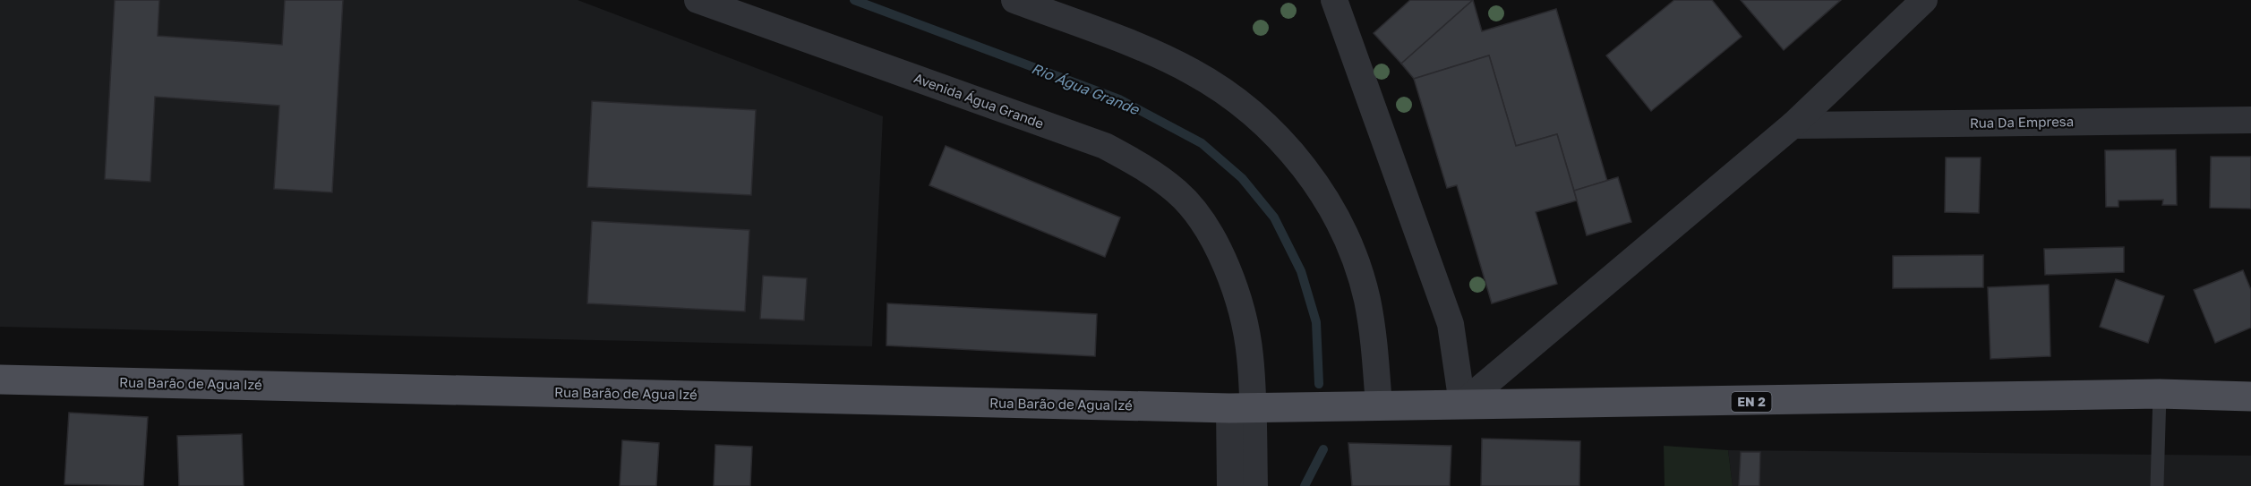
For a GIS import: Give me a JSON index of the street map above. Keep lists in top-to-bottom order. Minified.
{"streets":{"main road":["Rua Barão de Agua Izé","EN 2"],"street":["Avenida Água Grande","Rua Da Empresa"]},"crossings":[["Avenida Água Grande","Rua Barão de Agua Izé"],["Avenida Água Grande","EN 2"],["Rua Barão de Agua Izé","EN 2"]],"water":["Rio Água Grande"]}
